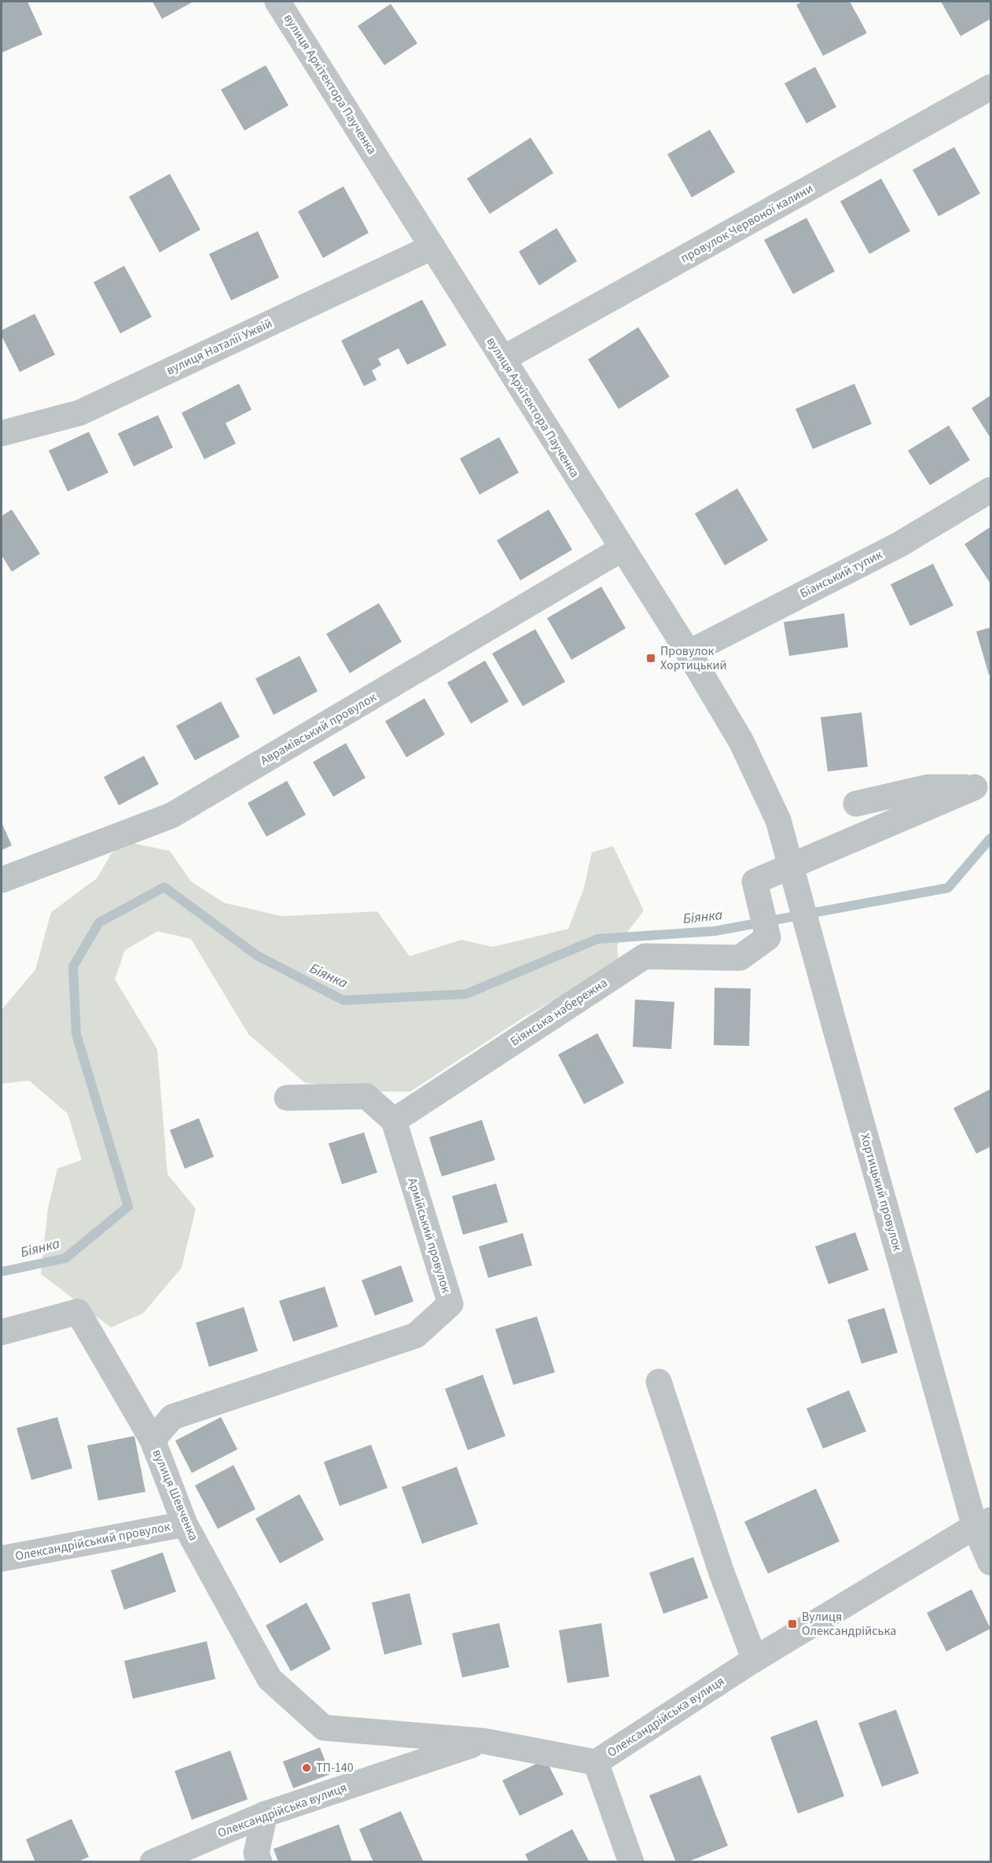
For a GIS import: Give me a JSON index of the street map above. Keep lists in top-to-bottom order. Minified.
{"streets":{"street":["вулиця Архітектора Паученка","провулок Червоної калини","вулиця Наталії Ужвій","Біанський тупик","Аврамівський провулок","Біянська набережна","Хортицький провулок","Армійський провулок","вулиця Шевченка","Олександрійський провулок","Олександрійська вулиця"]},"crossings":[["вулиця Архітектора Паученка","провулок Червоної калини"],["вулиця Архітектора Паученка","вулиця Наталії Ужвій"],["вулиця Архітектора Паученка","Біанський тупик"],["вулиця Архітектора Паученка","Аврамівський провулок"],["вулиця Архітектора Паученка","Хортицький провулок"],["Біянська набережна","Армійський провулок"],["Хортицький провулок","Олександрійська вулиця"],["Армійський провулок","вулиця Шевченка"],["вулиця Шевченка","Олександрійський провулок"],["вулиця Шевченка","Олександрійська вулиця"]],"water":["Біянка"],"places":{"transit":["Провулок Хортицький","Вулиця Олександрійська"],"other":["ТП-140"]}}
